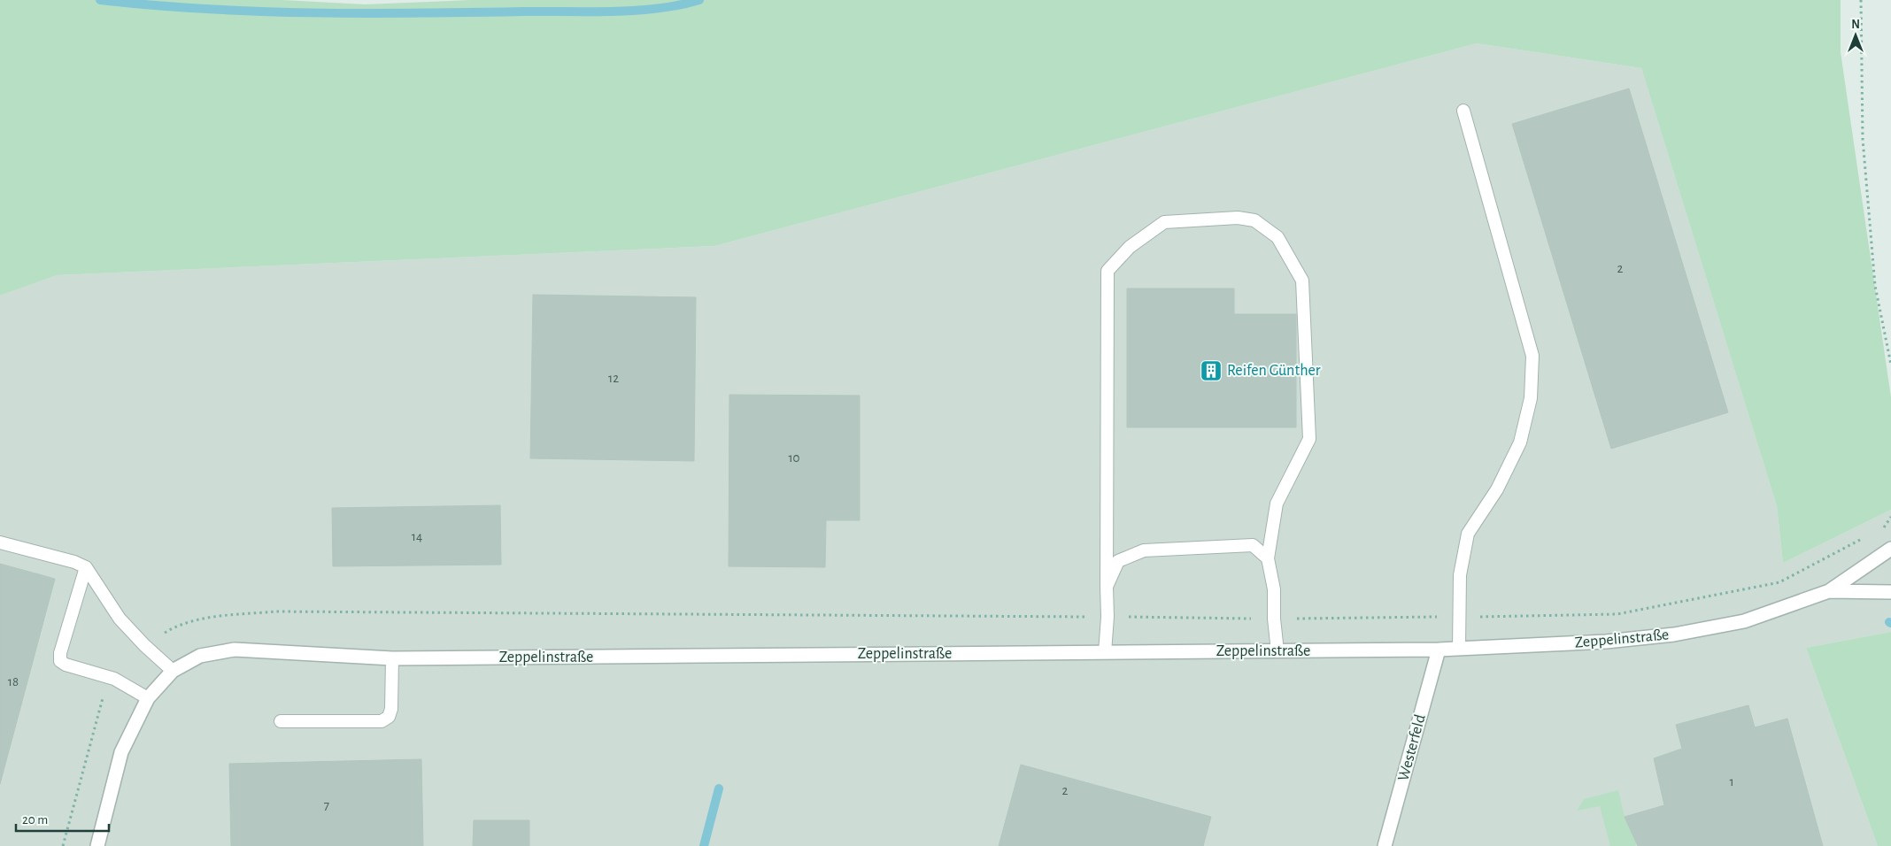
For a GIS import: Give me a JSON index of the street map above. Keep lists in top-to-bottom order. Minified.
{"streets":{"street":["Zeppelinstraße","Westerfeld"]},"crossings":[["Zeppelinstraße","Westerfeld"]],"places":{"building":["Reifen Günther"]},"house_numbers":["2","12","10","14","18","1","2","7"],"scale_bar":"20 m","north":"top"}
